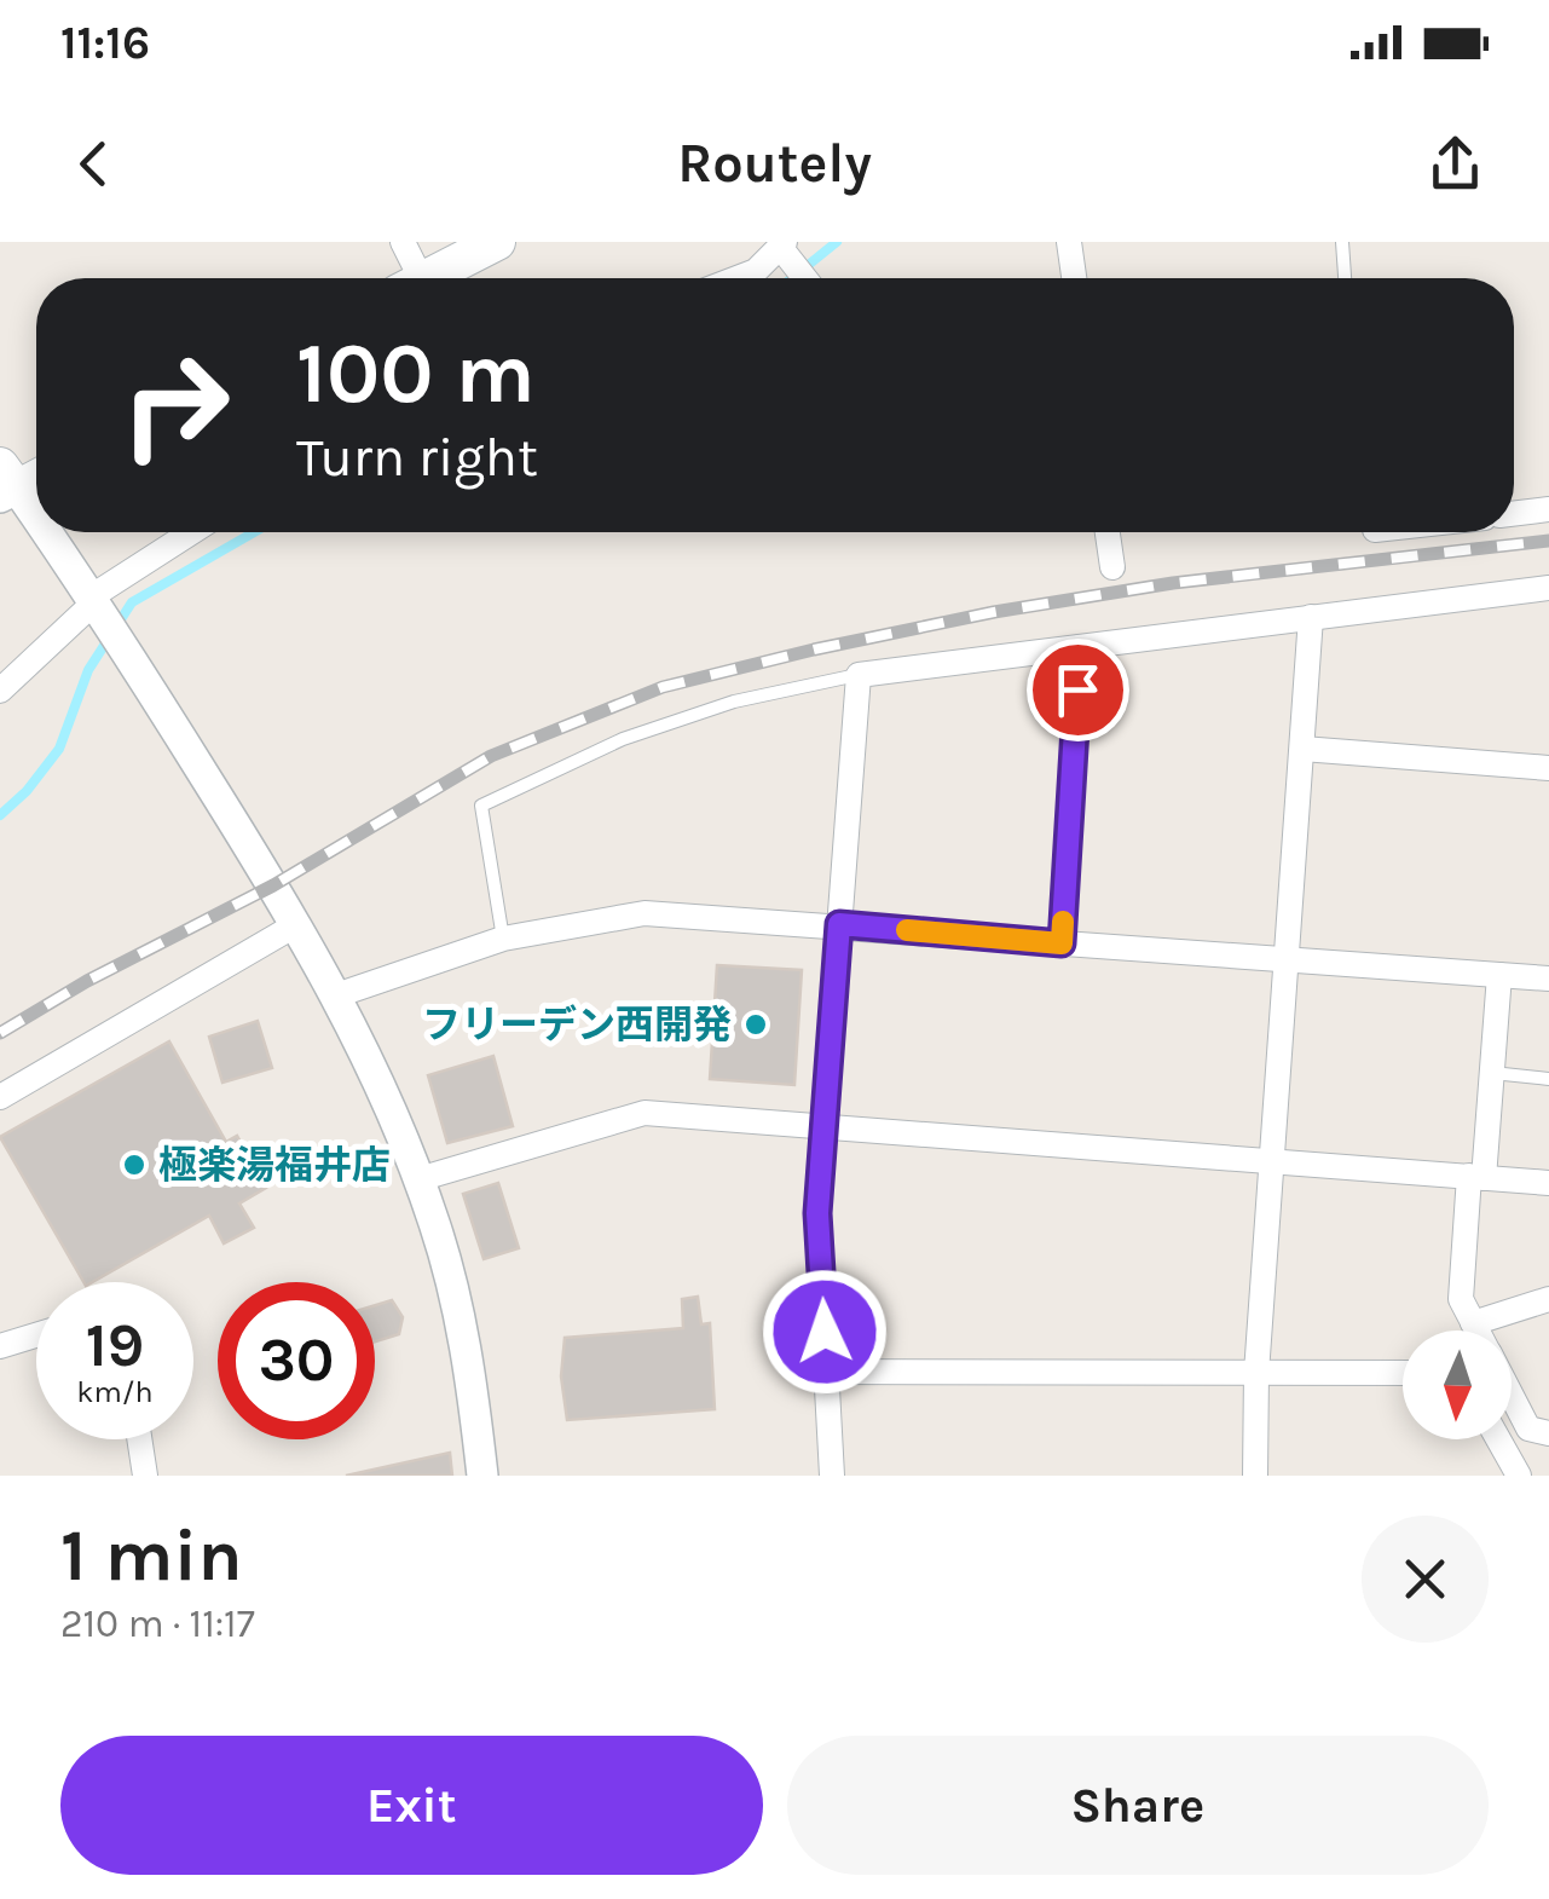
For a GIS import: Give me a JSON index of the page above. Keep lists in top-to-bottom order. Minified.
{"places":["フリーデン西開発","極楽湯福井店"],"north":"bottom","page":{"status":"11:16","header":"Routely","turn":["100 m","Turn right"],"speed":"19 km/h","limit":"30","heading":["1 min","210 m · 11:17"],"buttons":["Exit","Share"]}}
